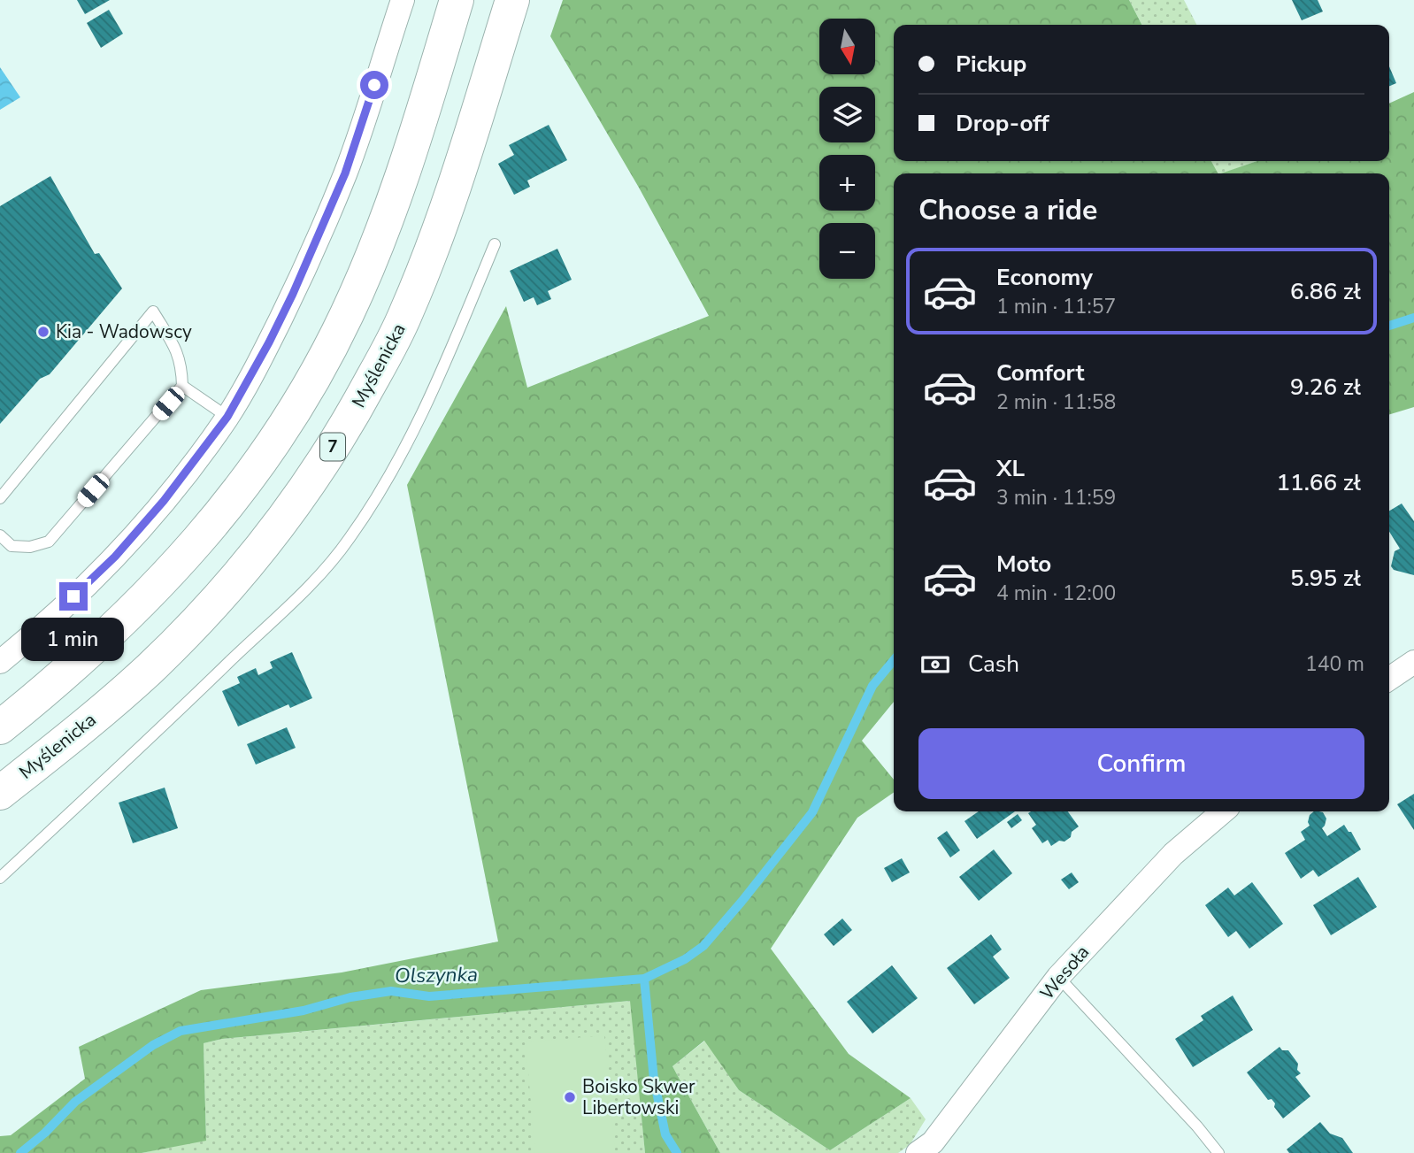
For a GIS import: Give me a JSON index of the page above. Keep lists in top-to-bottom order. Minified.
{"streets":{"highway":["Myślenicka","7"],"street":["Wesoła"]},"water":["Olszynka"],"places":["Kia - Wadowscy","Boisko Skwer Libertowski"],"north":"bottom","page":{"map_buttons":["+","−"],"banner":["Pickup","Drop-off"],"heading":"Choose a ride","list":[{"name":"Economy","note":"1 min · 11:57","value":"6.86 zł"},{"name":"Comfort","note":"2 min · 11:58","value":"9.26 zł"},{"name":"XL","note":"3 min · 11:59","value":"11.66 zł"},{"name":"Moto","note":"4 min · 12:00","value":"5.95 zł"}],"bubble":"1 min","pay":["Cash","140 m"],"buttons":"Confirm"}}
